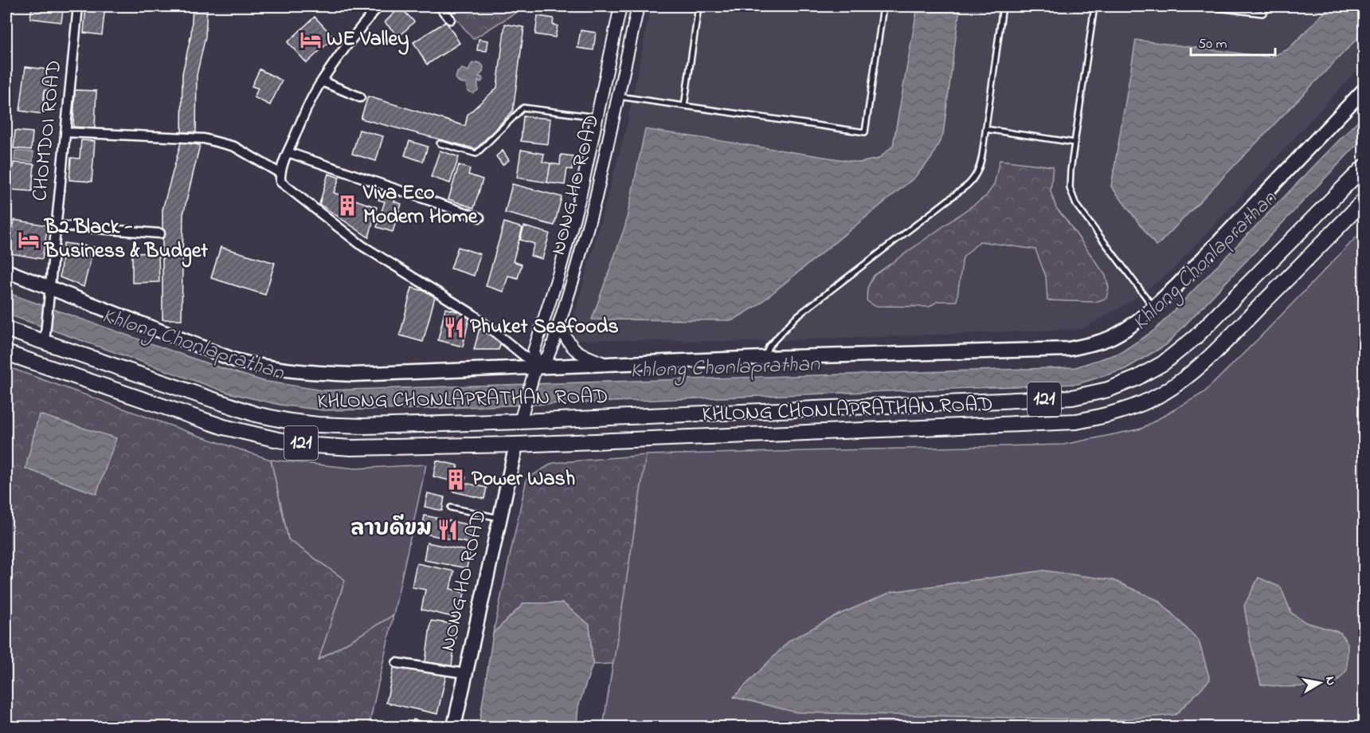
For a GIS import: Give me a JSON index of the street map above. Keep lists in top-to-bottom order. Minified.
{"streets":{"main road":["NONG HO ROAD","121","KHLONG CHONLAPRATHAN ROAD"],"street":["CHOMDOI ROAD"]},"crossings":[["CHOMDOI ROAD","KHLONG CHONLAPRATHAN ROAD"],["NONG HO ROAD","KHLONG CHONLAPRATHAN ROAD"]],"water":["Khlong Chonlaprathan"],"places":{"hotel":["WE Valley","B2 Black - Business & Budget"],"building":["Viva Eco Modern Home","Power Wash"],"restaurant":["Phuket Seafoods","ลาบดีขม"]},"scale_bar":"50 m","north":"right"}
